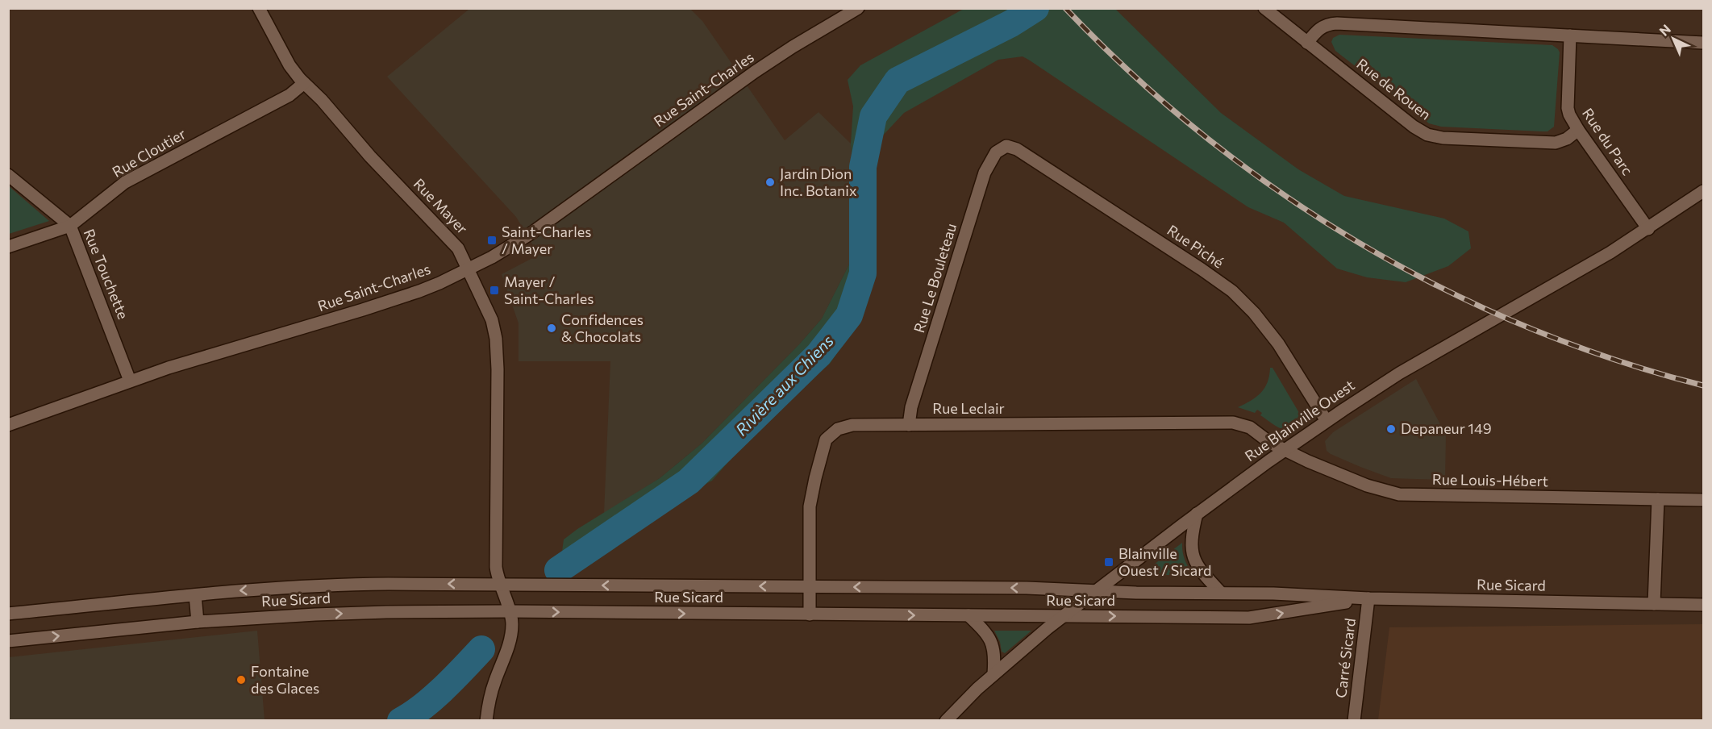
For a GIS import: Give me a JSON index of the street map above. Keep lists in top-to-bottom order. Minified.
{"streets":{"street":["Rue Saint-Charles","Rue de Rouen","Rue du Parc","Rue Cloutier","Rue Mayer","Rue Piché","Rue Touchette","Rue Le Bouleteau","Rue Leclair","Rue Blainville Ouest","Rue Louis-Hébert","Rue Sicard","Carré Sicard"]},"crossings":[["Rue Saint-Charles","Rue Mayer"],["Rue Saint-Charles","Rue Touchette"],["Rue de Rouen","Rue du Parc"],["Rue du Parc","Rue Blainville Ouest"],["Rue Cloutier","Rue Mayer"],["Rue Cloutier","Rue Touchette"],["Rue Mayer","Rue Sicard"],["Rue Piché","Rue Le Bouleteau"],["Rue Piché","Rue Blainville Ouest"],["Rue Le Bouleteau","Rue Leclair"],["Rue Leclair","Rue Blainville Ouest"],["Rue Leclair","Rue Louis-Hébert"],["Rue Leclair","Rue Sicard"],["Rue Blainville Ouest","Rue Louis-Hébert"],["Rue Blainville Ouest","Rue Sicard"],["Rue Sicard","Carré Sicard"]],"water":["Rivière aux Chiens"],"places":{"other":["Jardin Dion Inc. Botanix","Confidences & Chocolats","Depaneur 149","Fontaine des Glaces"],"transit":["Saint-Charles / Mayer","Mayer / Saint-Charles","Blainville Ouest / Sicard"]},"north":"top left"}
